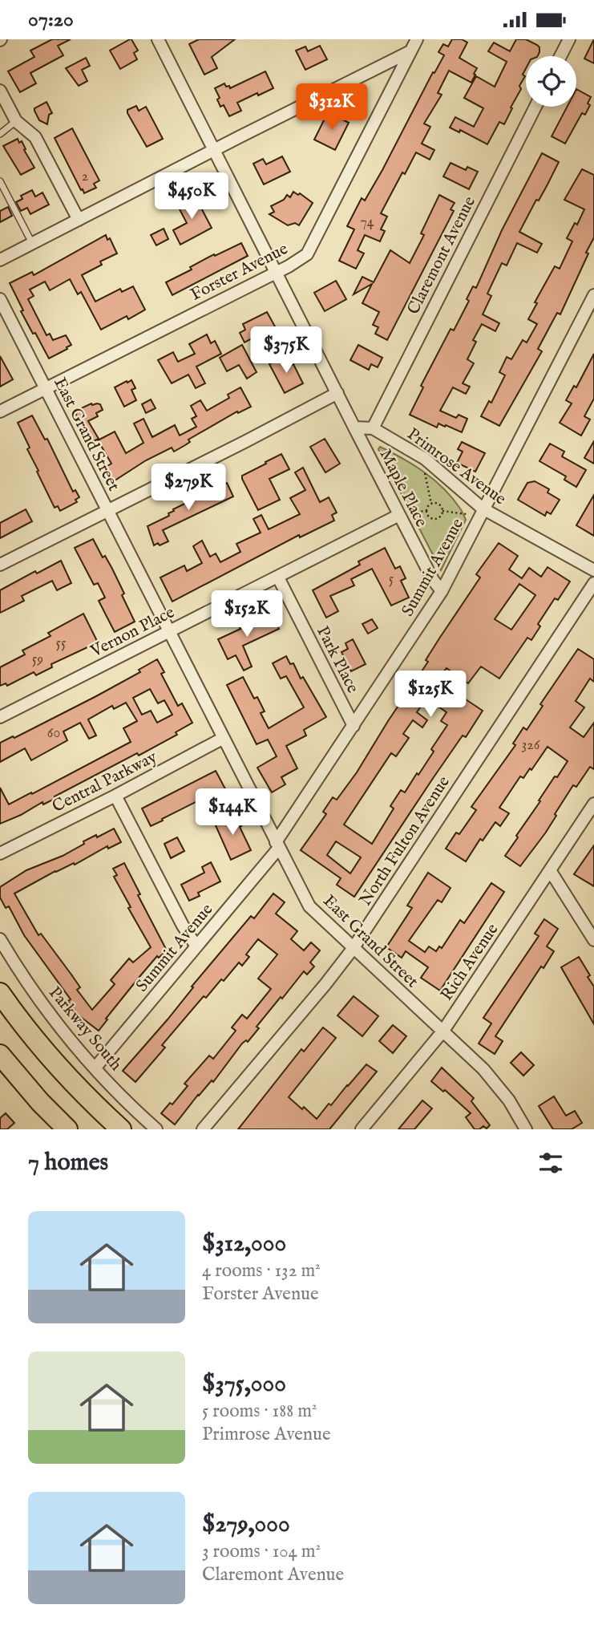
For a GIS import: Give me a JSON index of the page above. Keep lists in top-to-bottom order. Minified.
{"streets":{"street":["Claremont Avenue","Forster Avenue","East Grand Street","Primrose Avenue","Maple Place","Summit Avenue","Vernon Place","Park Place","Central Parkway","North Fulton Avenue","Rich Avenue","Parkway South"]},"crossings":[["Claremont Avenue","Primrose Avenue"],["Forster Avenue","East Grand Street"],["East Grand Street","Summit Avenue"],["East Grand Street","Vernon Place"],["East Grand Street","Central Parkway"],["East Grand Street","North Fulton Avenue"],["East Grand Street","Rich Avenue"],["Primrose Avenue","Maple Place"],["Primrose Avenue","Summit Avenue"],["Maple Place","Summit Avenue"],["Maple Place","Vernon Place"],["Summit Avenue","Park Place"],["Summit Avenue","Parkway South"],["Vernon Place","Park Place"]],"house_numbers":["2","74","5","55","59","60","326"],"page":{"status":"07:20","price":["$312K","$450K","$375K","$279K","$152K","$125K","$144K"],"heading":"7 homes","list":[{"name":"$312,000","note":"4 rooms · 132 m² · Forster Avenue"},{"name":"$375,000","note":"5 rooms · 188 m² · Primrose Avenue"},{"name":"$279,000","note":"3 rooms · 104 m² · Claremont Avenue"}]}}
